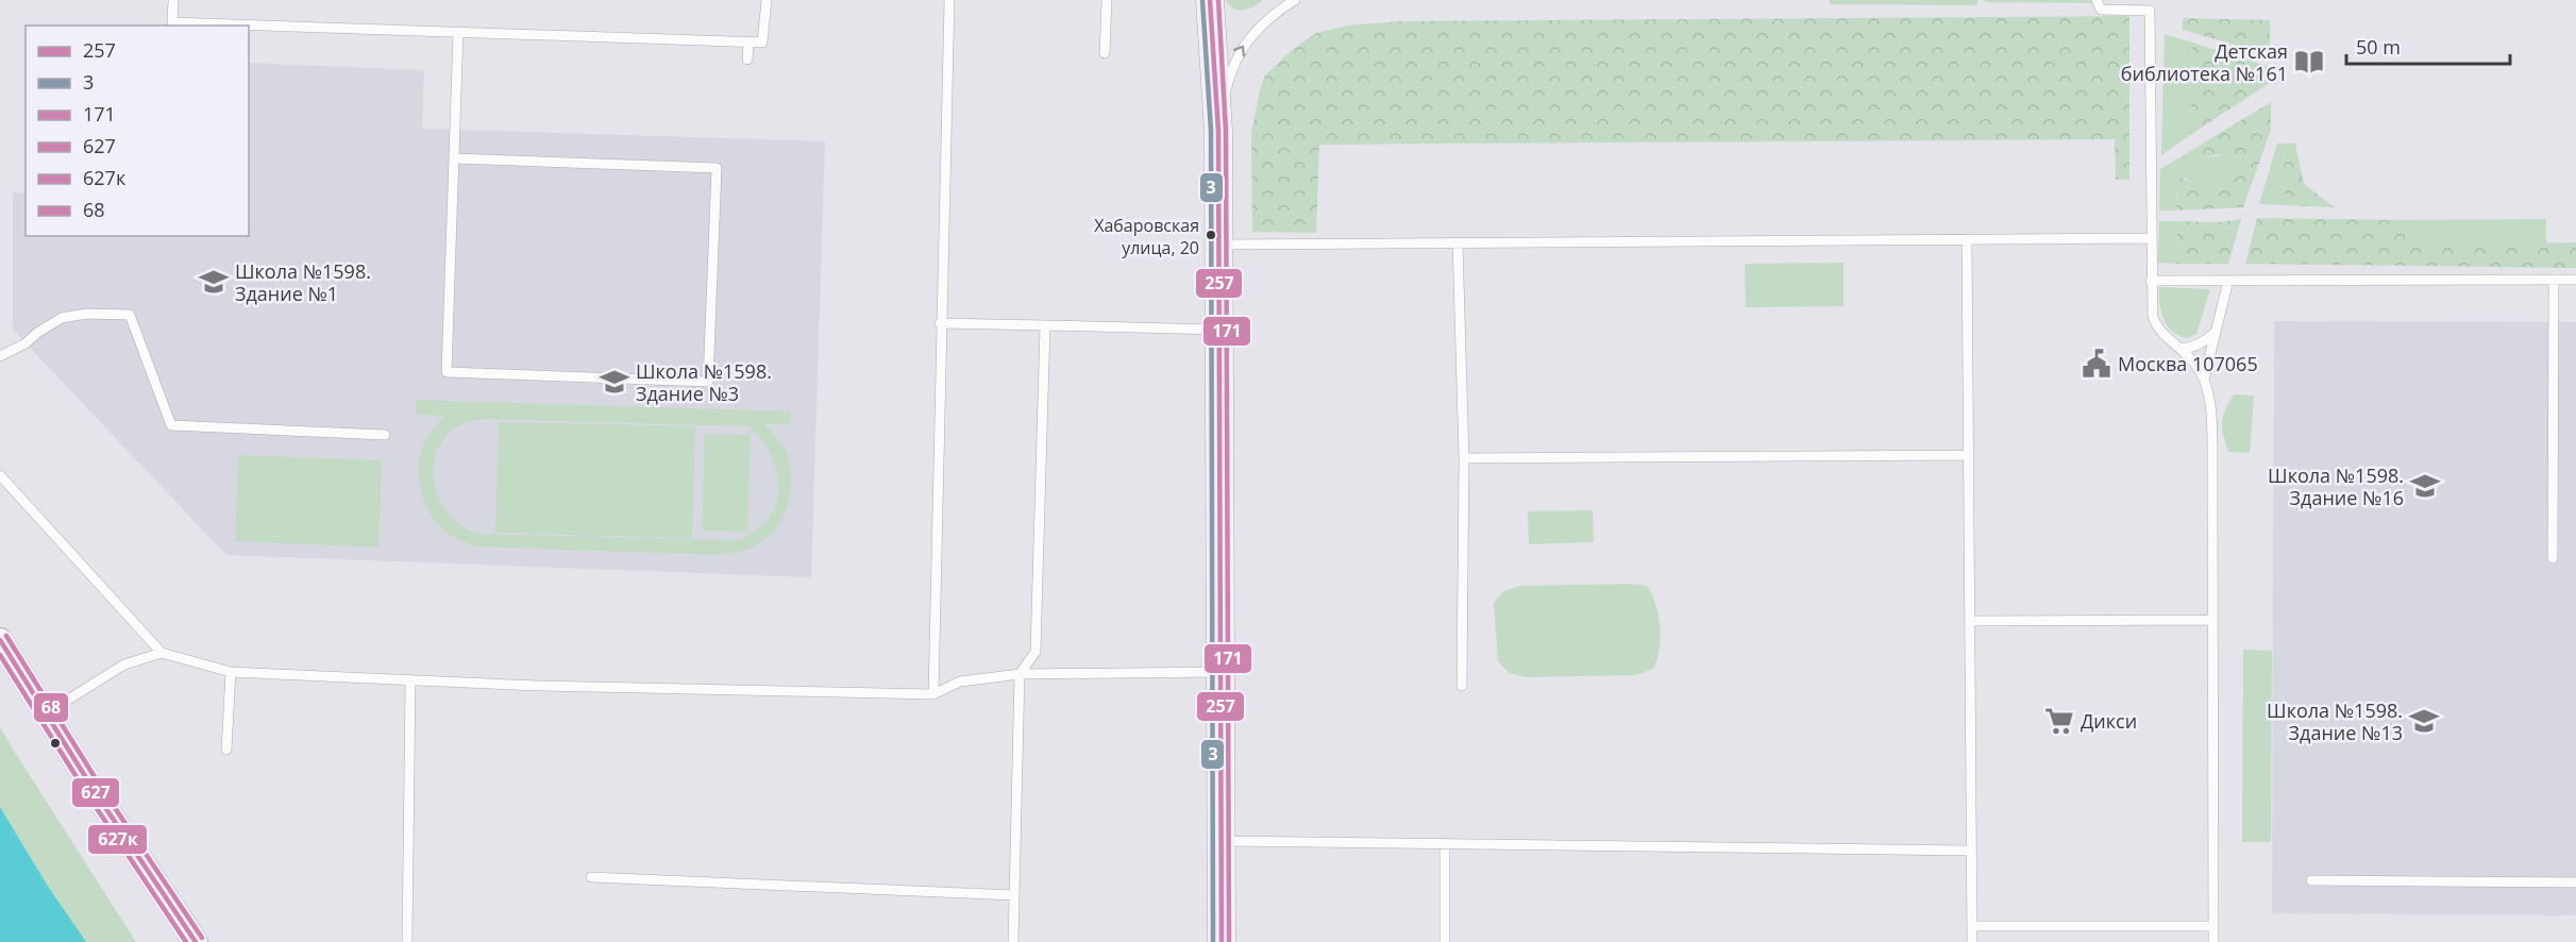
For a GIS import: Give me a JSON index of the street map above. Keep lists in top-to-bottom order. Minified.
{"places":{"library":["Детская библиотека №161"],"other":["Хабаровская улица, 20"],"school or university":["Школа №1598. Здание №1","Школа №1598. Здание №3","Школа №1598. Здание №16","Школа №1598. Здание №13"],"public building":["Москва 107065"],"supermarket":["Дикси"]},"lines":["transit line 257","transit line 3","transit line 171","transit line 68","transit line 627","transit line 627к"],"legend":["257","3","171","627","627к","68"],"scale_bar":"50 m"}
